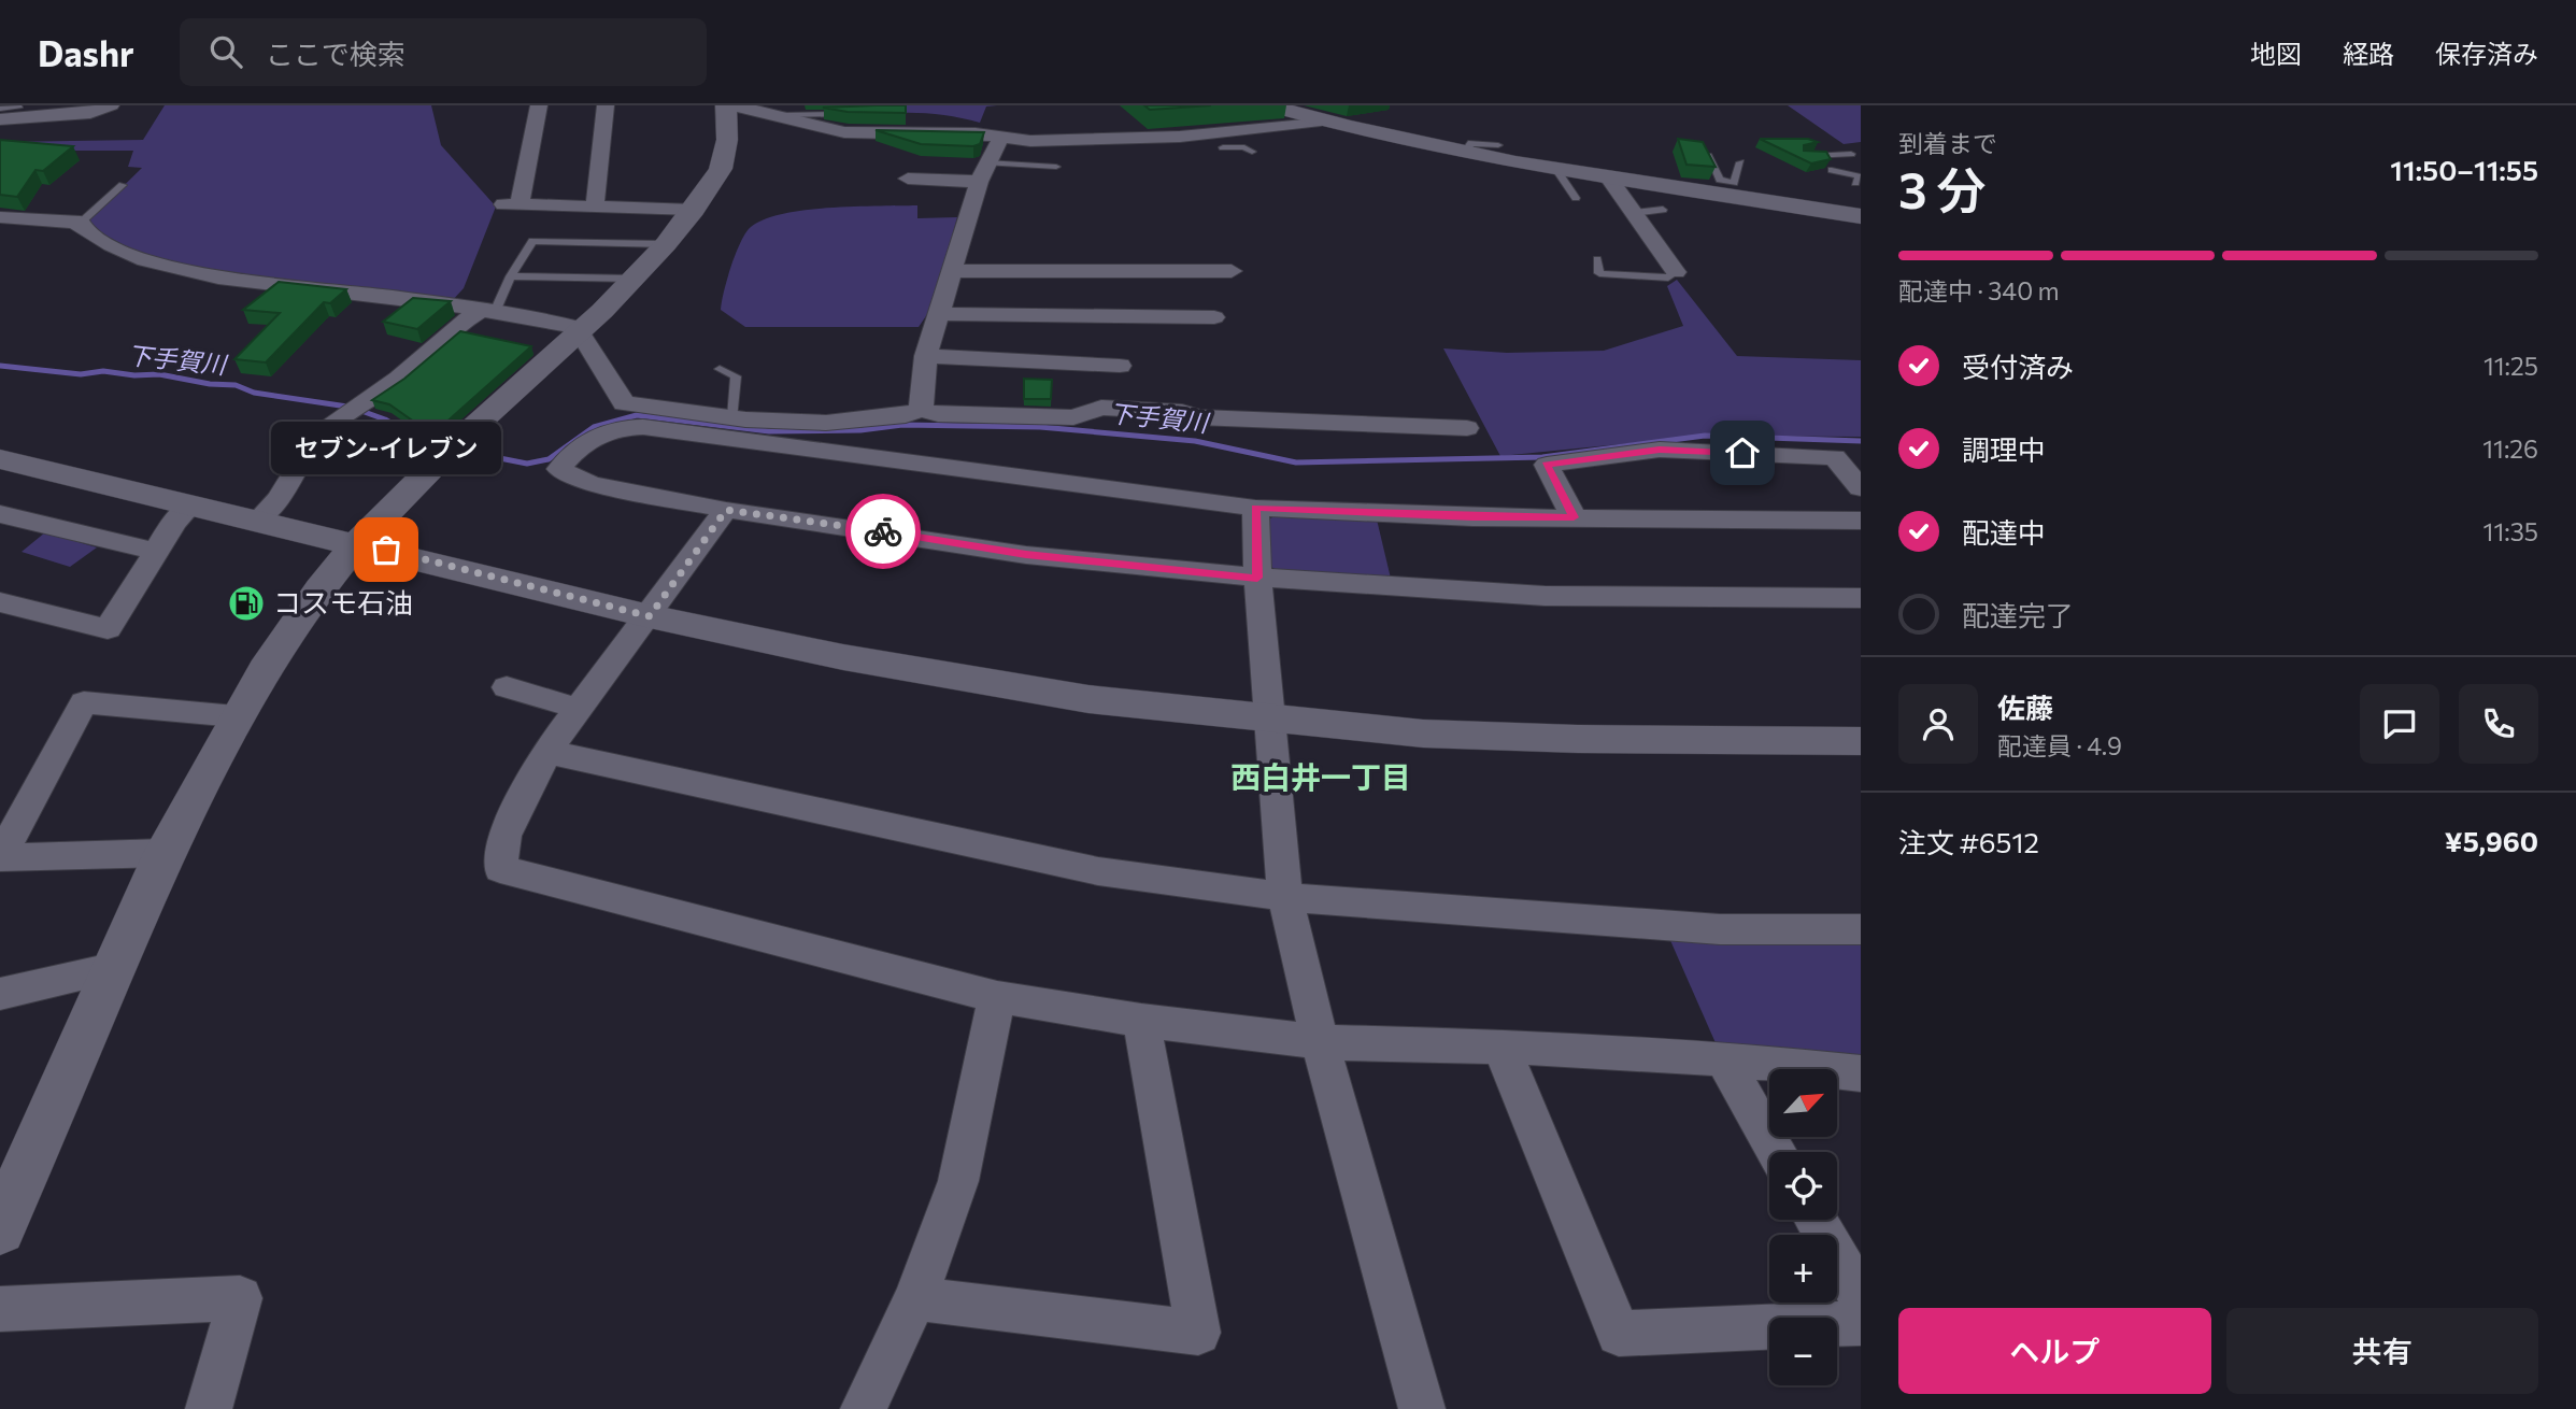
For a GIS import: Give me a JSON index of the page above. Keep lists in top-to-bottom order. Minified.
{"districts":["西白井一丁目"],"water":["下手賀川"],"places":{"other":["セブン-イレブン"],"fuel station":["コスモ石油"]},"north":"top right","page":{"header":"Dashr","search":"ここで検索","nav":["地図","経路","保存済み"],"heading":["3 分","到着まで","11:50–11:55"],"panel":["佐藤","配達員 · 4.9","注文 #6512","¥5,960"],"bar":"配達中 · 340 m","list":[["受付済み","11:25"],["調理中","11:26"],["配達中","11:35"],"配達完了"],"bubble":"セブン-イレブン","map_buttons":["+","−"],"buttons":["ヘルプ","共有"]}}
